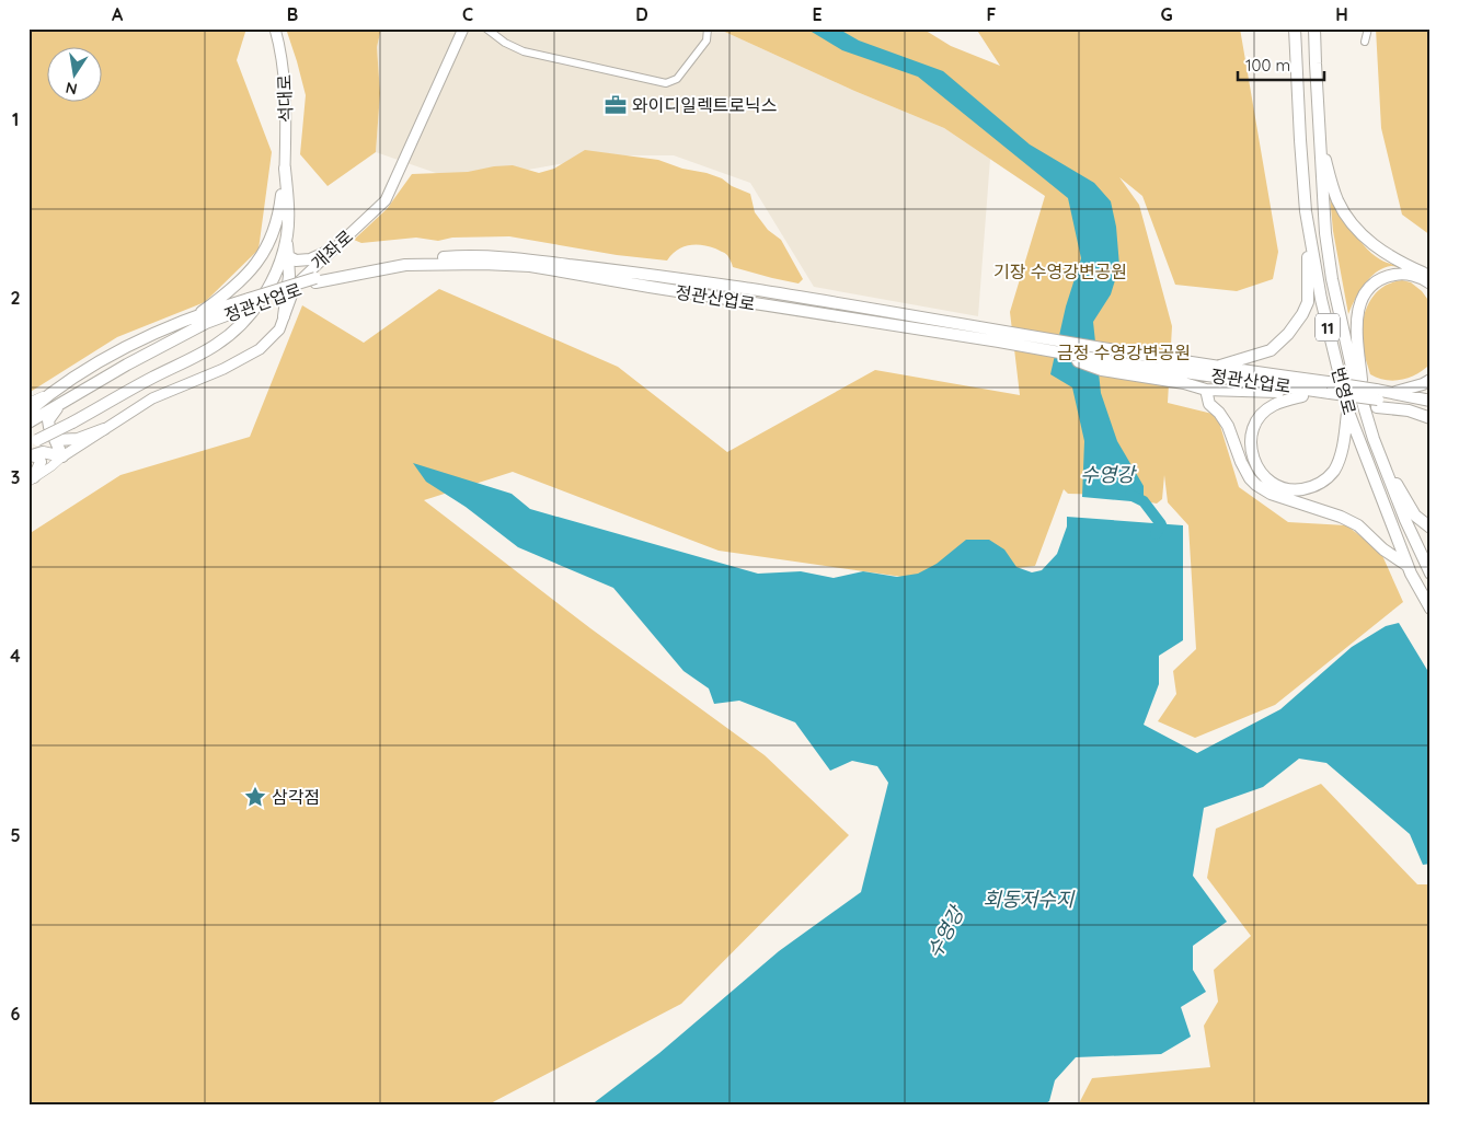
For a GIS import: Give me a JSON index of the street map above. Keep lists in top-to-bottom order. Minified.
{"streets":{"highway":["정관산업로","11","번영로"],"main road":["석대로","개좌로"]},"water":["수영강","회동저수지"],"parks":["기장 수영강변공원","금정 수영강변공원"],"places":{"office":["와이디일렉트로닉스"],"place":["삼각점"]},"scale_bar":"100 m","north":"bottom","grid":{"columns":["A","B","C","D","E","F","G","H"],"rows":["1","2","3","4","5","6"]}}
